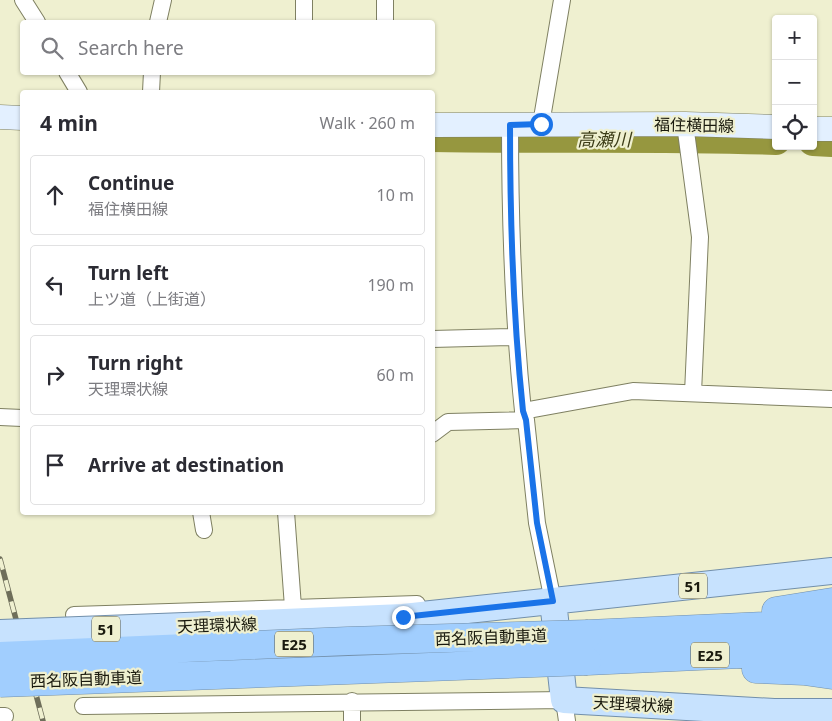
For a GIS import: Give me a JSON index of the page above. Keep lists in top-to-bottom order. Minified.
{"streets":{"highway":["西名阪自動車道","E25"],"main road":["福住横田線","51","天理環状線"]},"water":["高瀬川"],"page":{"map_buttons":["+","−"],"search":"Search here","heading":["4 min","Walk · 260 m"],"list":[["Continue","福住横田線","10 m"],["Turn left","上ツ道（上街道）","190 m"],["Turn right","天理環状線","60 m"],"Arrive at destination"]}}
